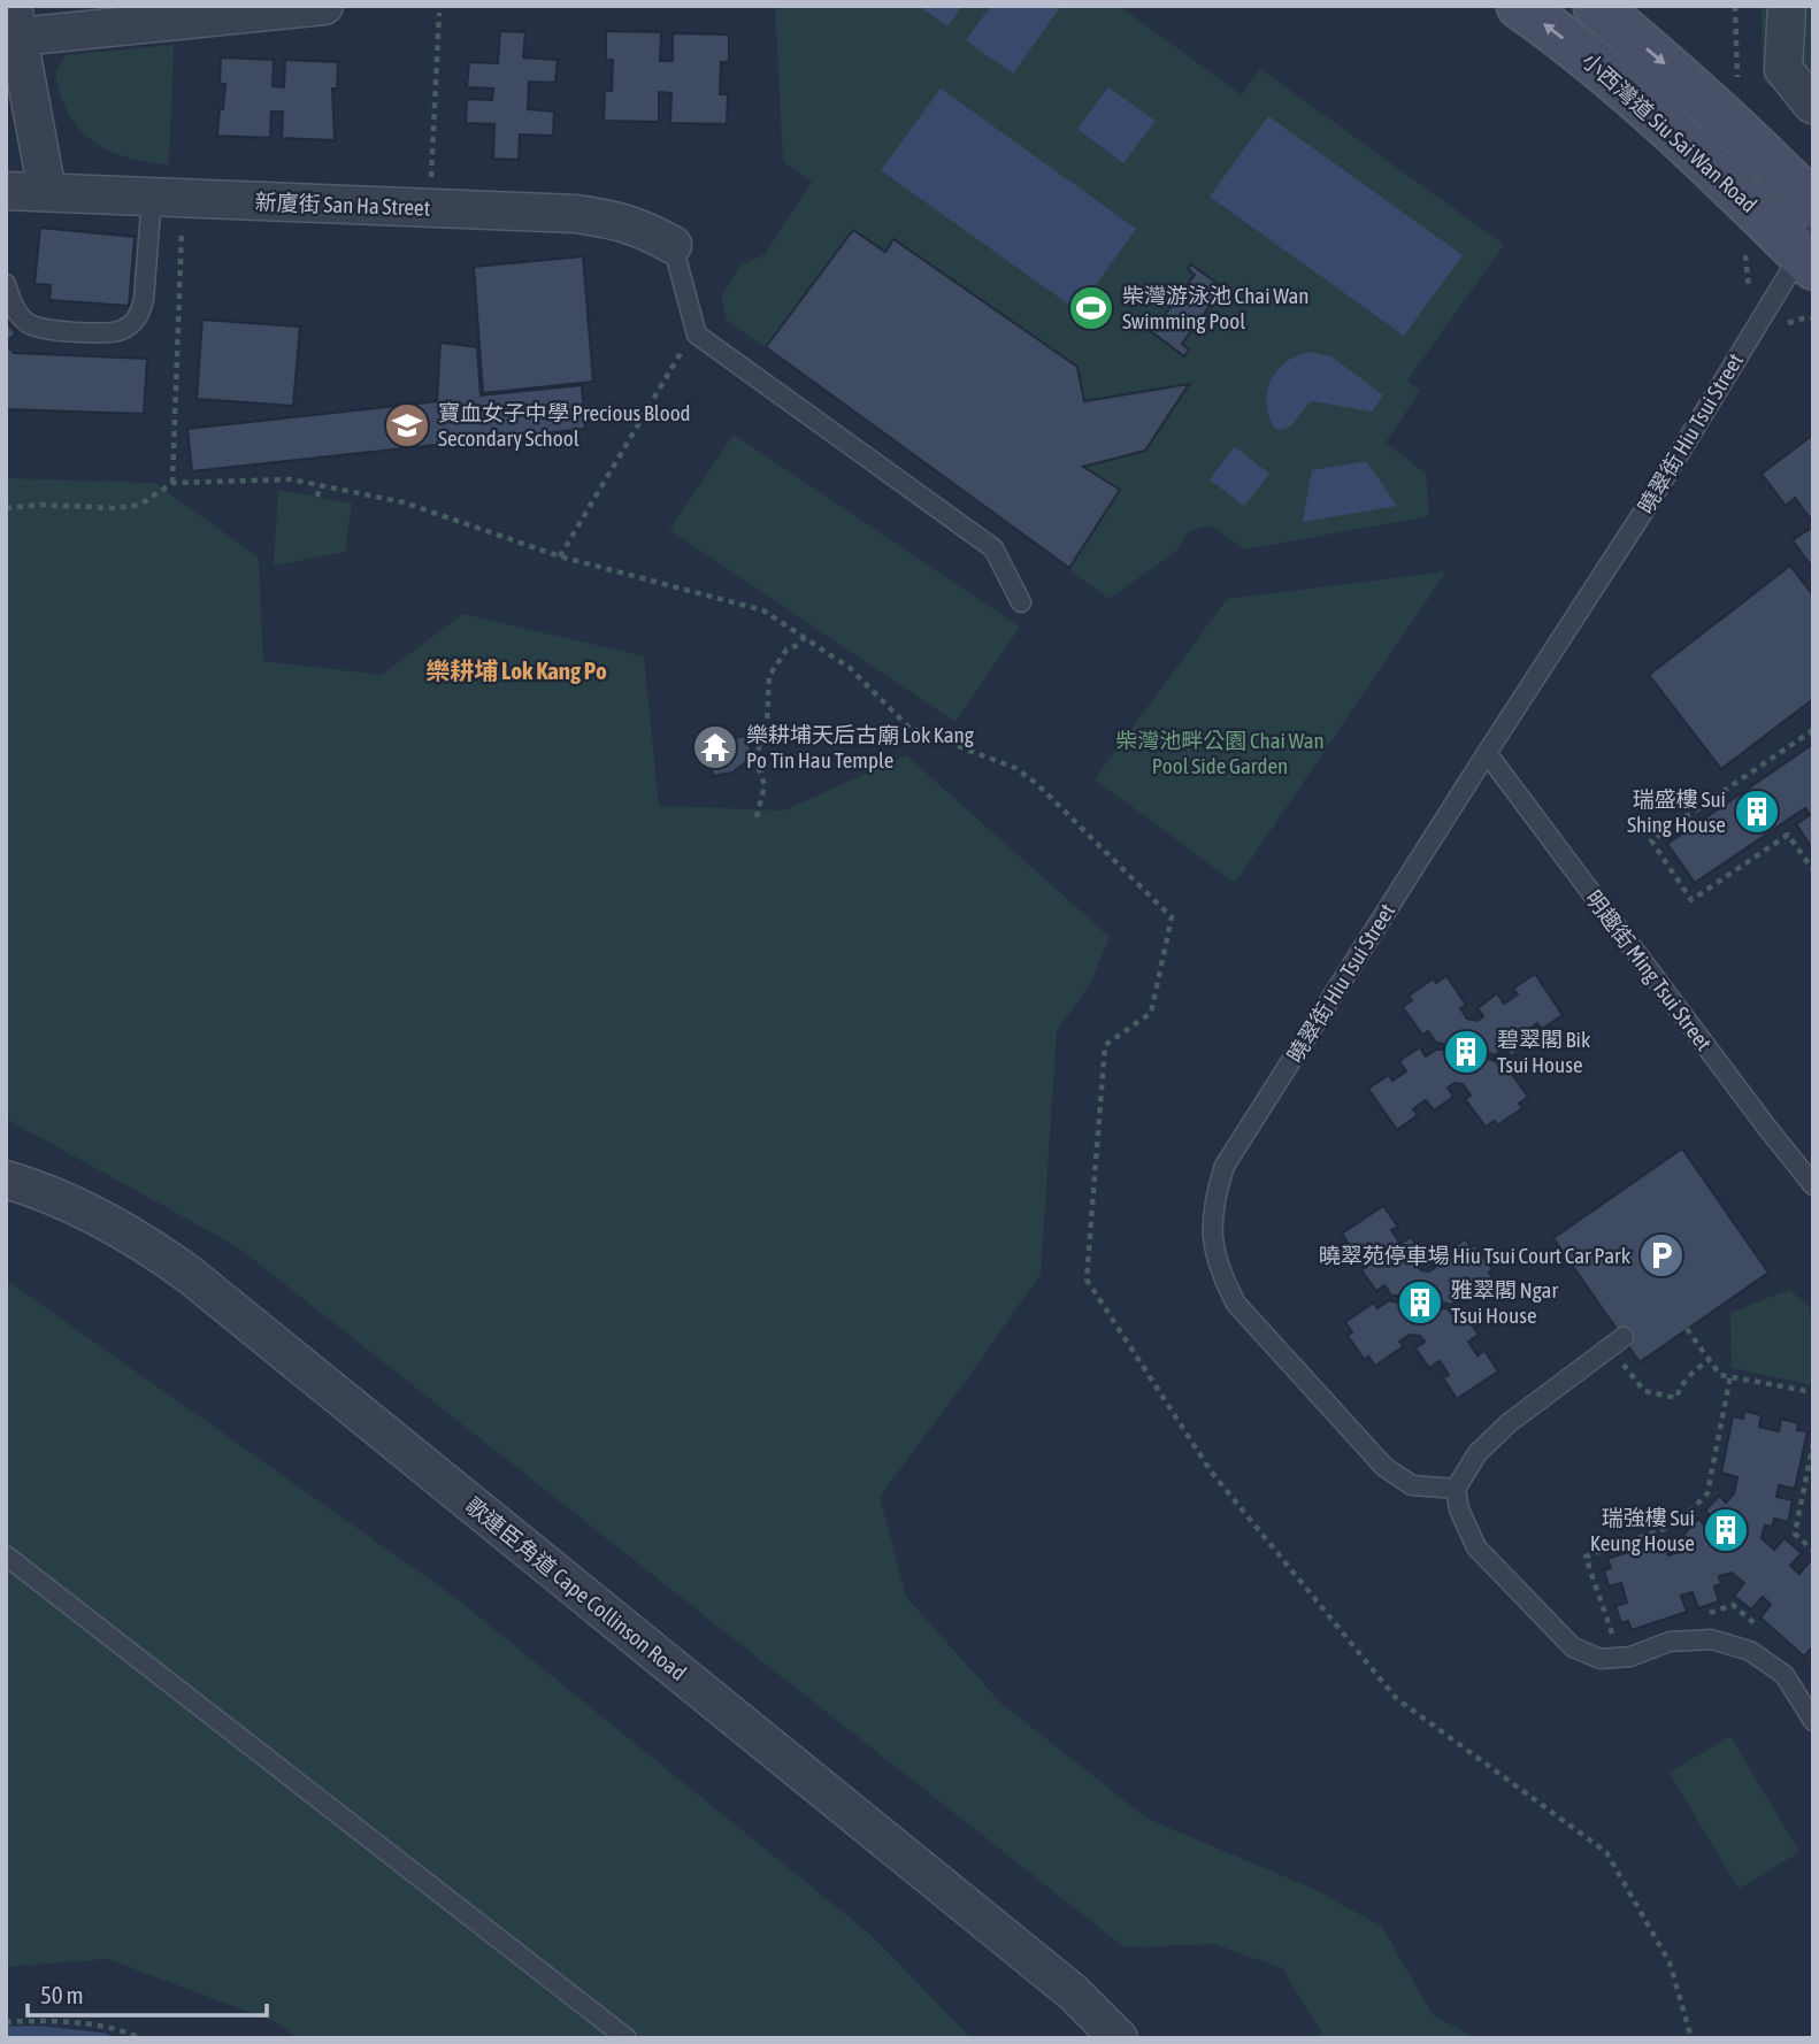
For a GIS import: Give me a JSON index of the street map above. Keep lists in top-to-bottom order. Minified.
{"streets":{"main road":["小西灣道 Siu Sai Wan Road"],"street":["新廈街 San Ha Street","歌連臣角道 Cape Collinson Road"],"lane":["曉翠街 Hiu Tsui Street","明趣街 Ming Tsui Street"]},"crossings":[["小西灣道 Siu Sai Wan Road","曉翠街 Hiu Tsui Street"],["曉翠街 Hiu Tsui Street","明趣街 Ming Tsui Street"]],"districts":["樂耕埔 Lok Kang Po"],"parks":["柴灣池畔公園 Chai Wan Pool Side Garden"],"places":{"sports":["柴灣游泳池 Chai Wan Swimming Pool"],"school or university":["寶血女子中學 Precious Blood Secondary School"],"temple":["樂耕埔天后古廟 Lok Kang Po Tin Hau Temple"],"building":["瑞盛樓 Sui Shing House","碧翠閣 Bik Tsui House","雅翠閣 Ngar Tsui House","瑞強樓 Sui Keung House"],"parking":["曉翠苑停車場 Hiu Tsui Court Car Park"]},"scale_bar":"50 m"}
